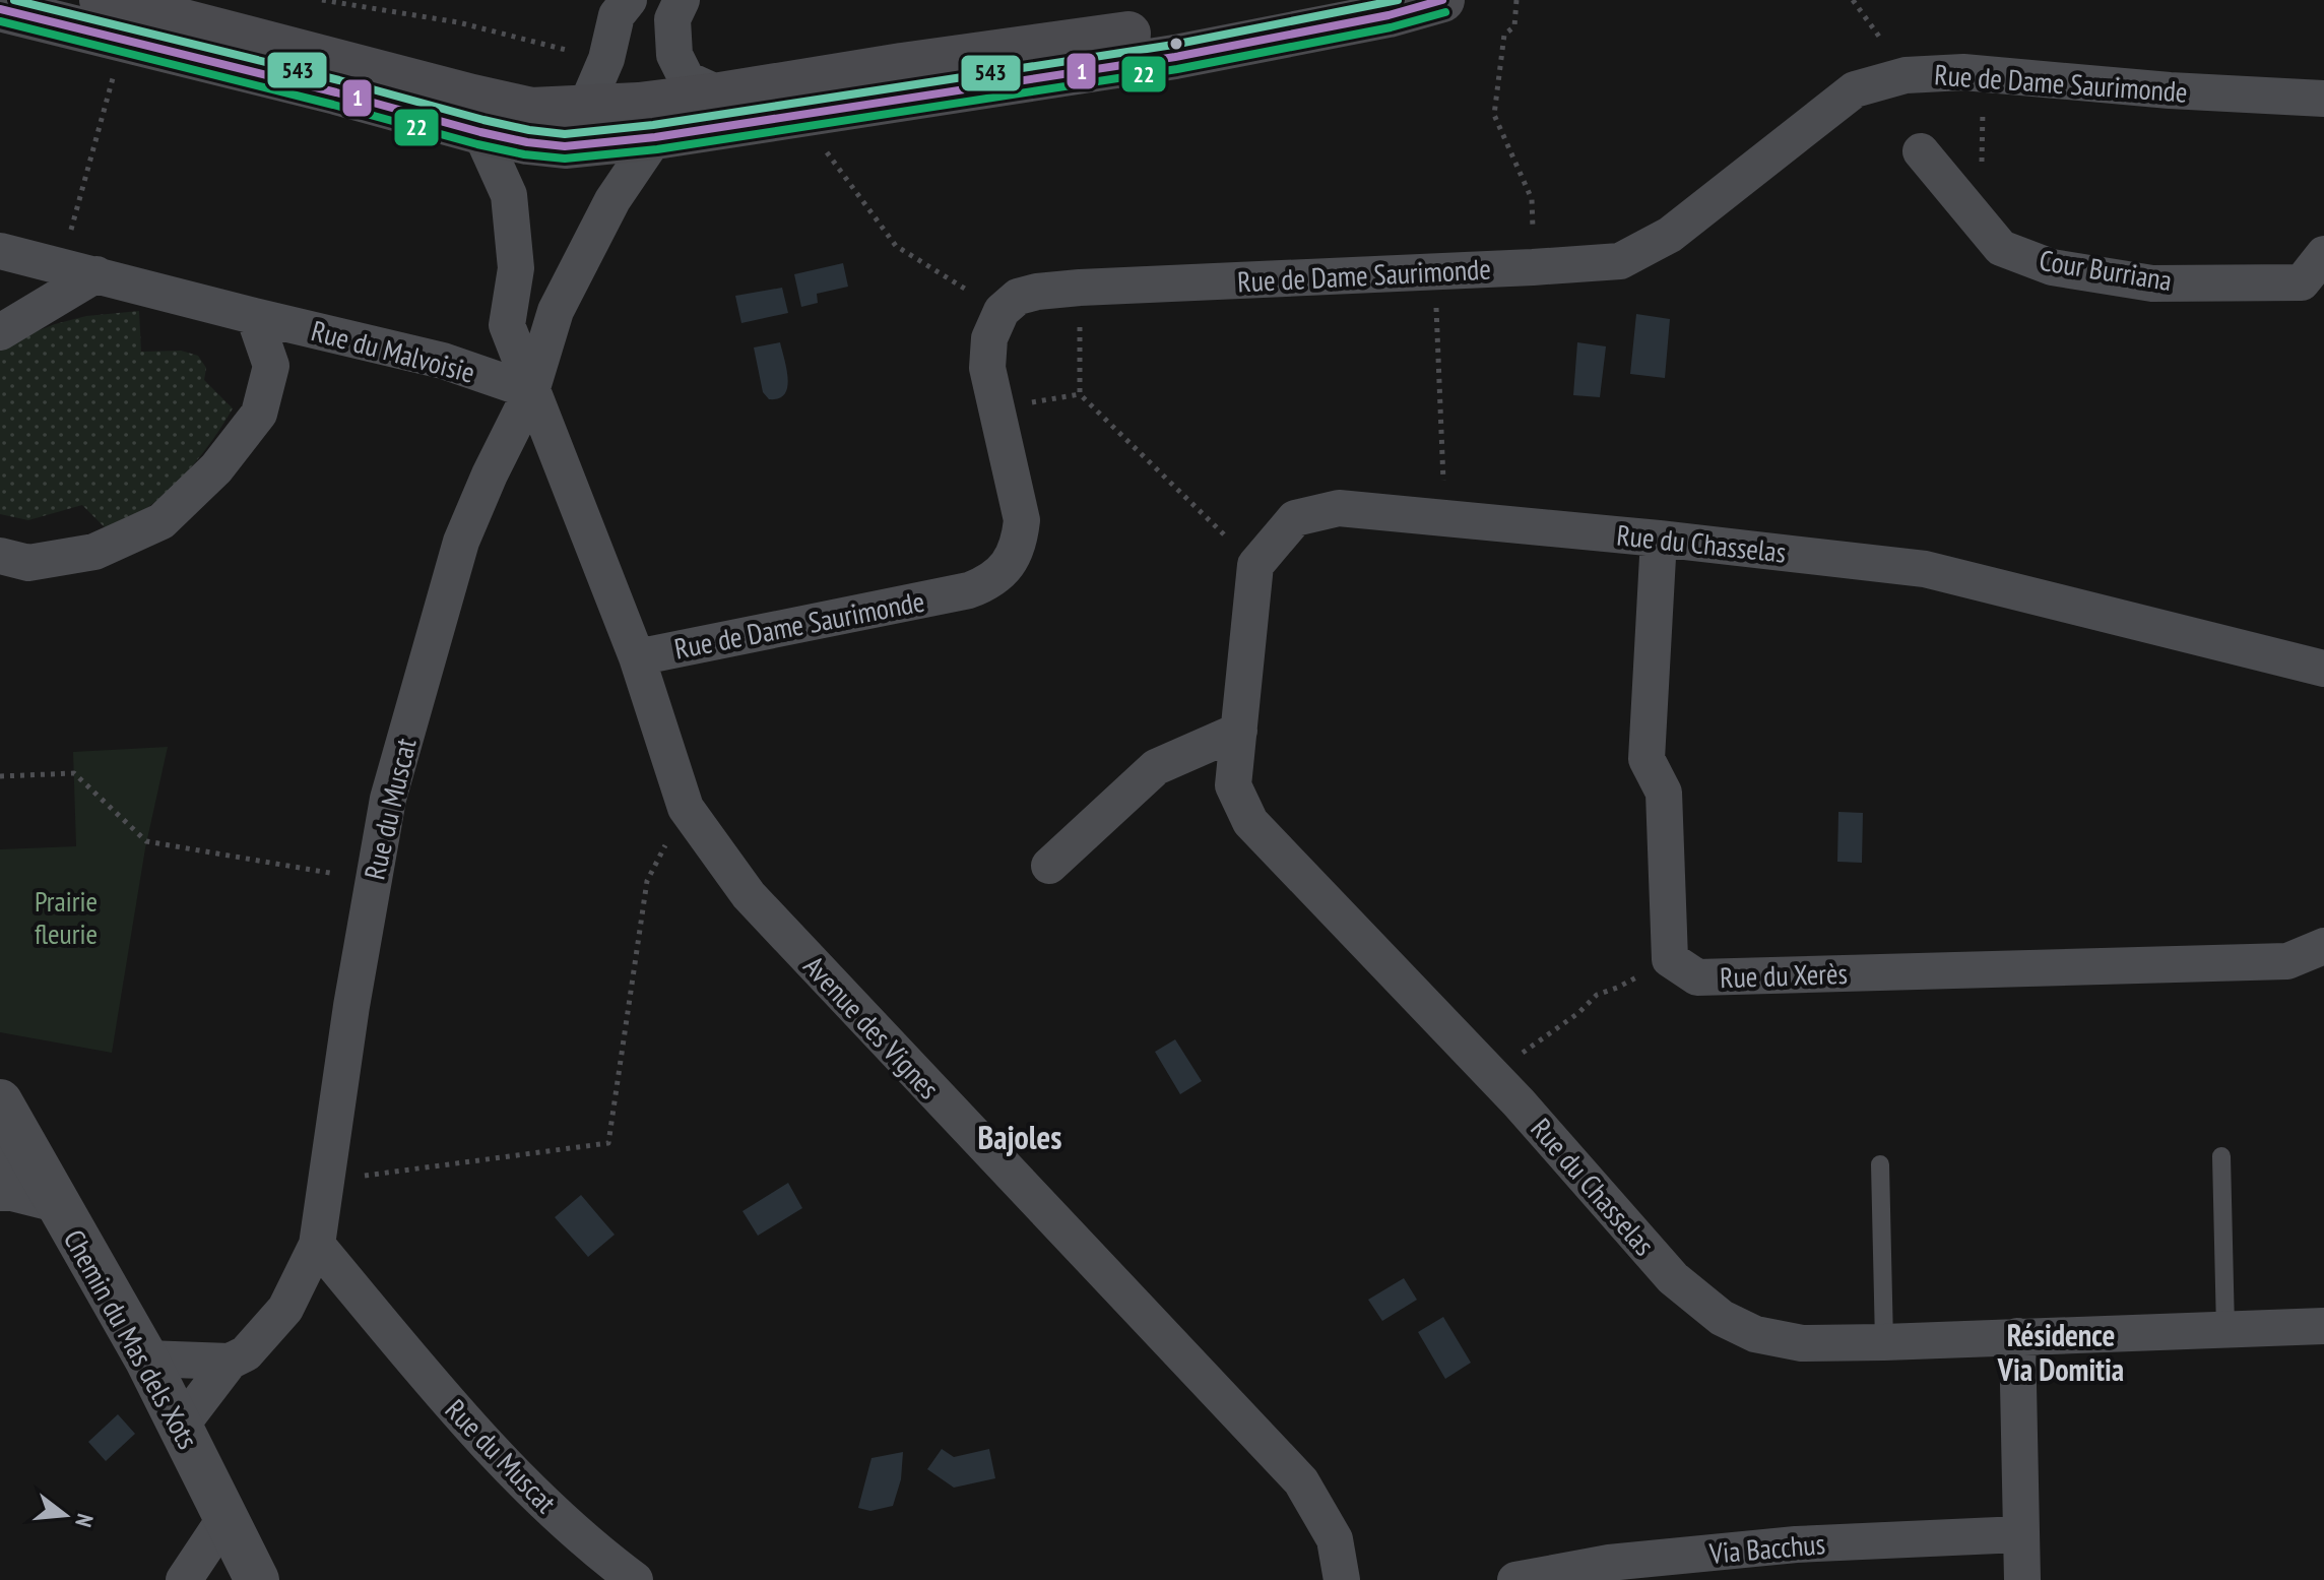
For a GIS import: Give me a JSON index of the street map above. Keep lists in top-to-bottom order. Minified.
{"streets":{"street":["Rue de Dame Saurimonde","Cour Burriana","Rue du Malvoisie","Rue du Chasselas","Rue du Muscat","Rue du Xerès","Avenue des Vignes","Chemin du Mas dels Xots","Via Bacchus"]},"crossings":[["Rue de Dame Saurimonde","Avenue des Vignes"],["Rue du Malvoisie","Rue du Muscat"],["Rue du Malvoisie","Avenue des Vignes"],["Rue du Muscat","Avenue des Vignes"],["Rue du Muscat","Chemin du Mas dels Xots"]],"districts":["Bajoles","Résidence Via Domitia"],"parks":["Prairie fleurie"],"lines":["transit line 1","transit line 543","transit line 22"],"north":"right"}
